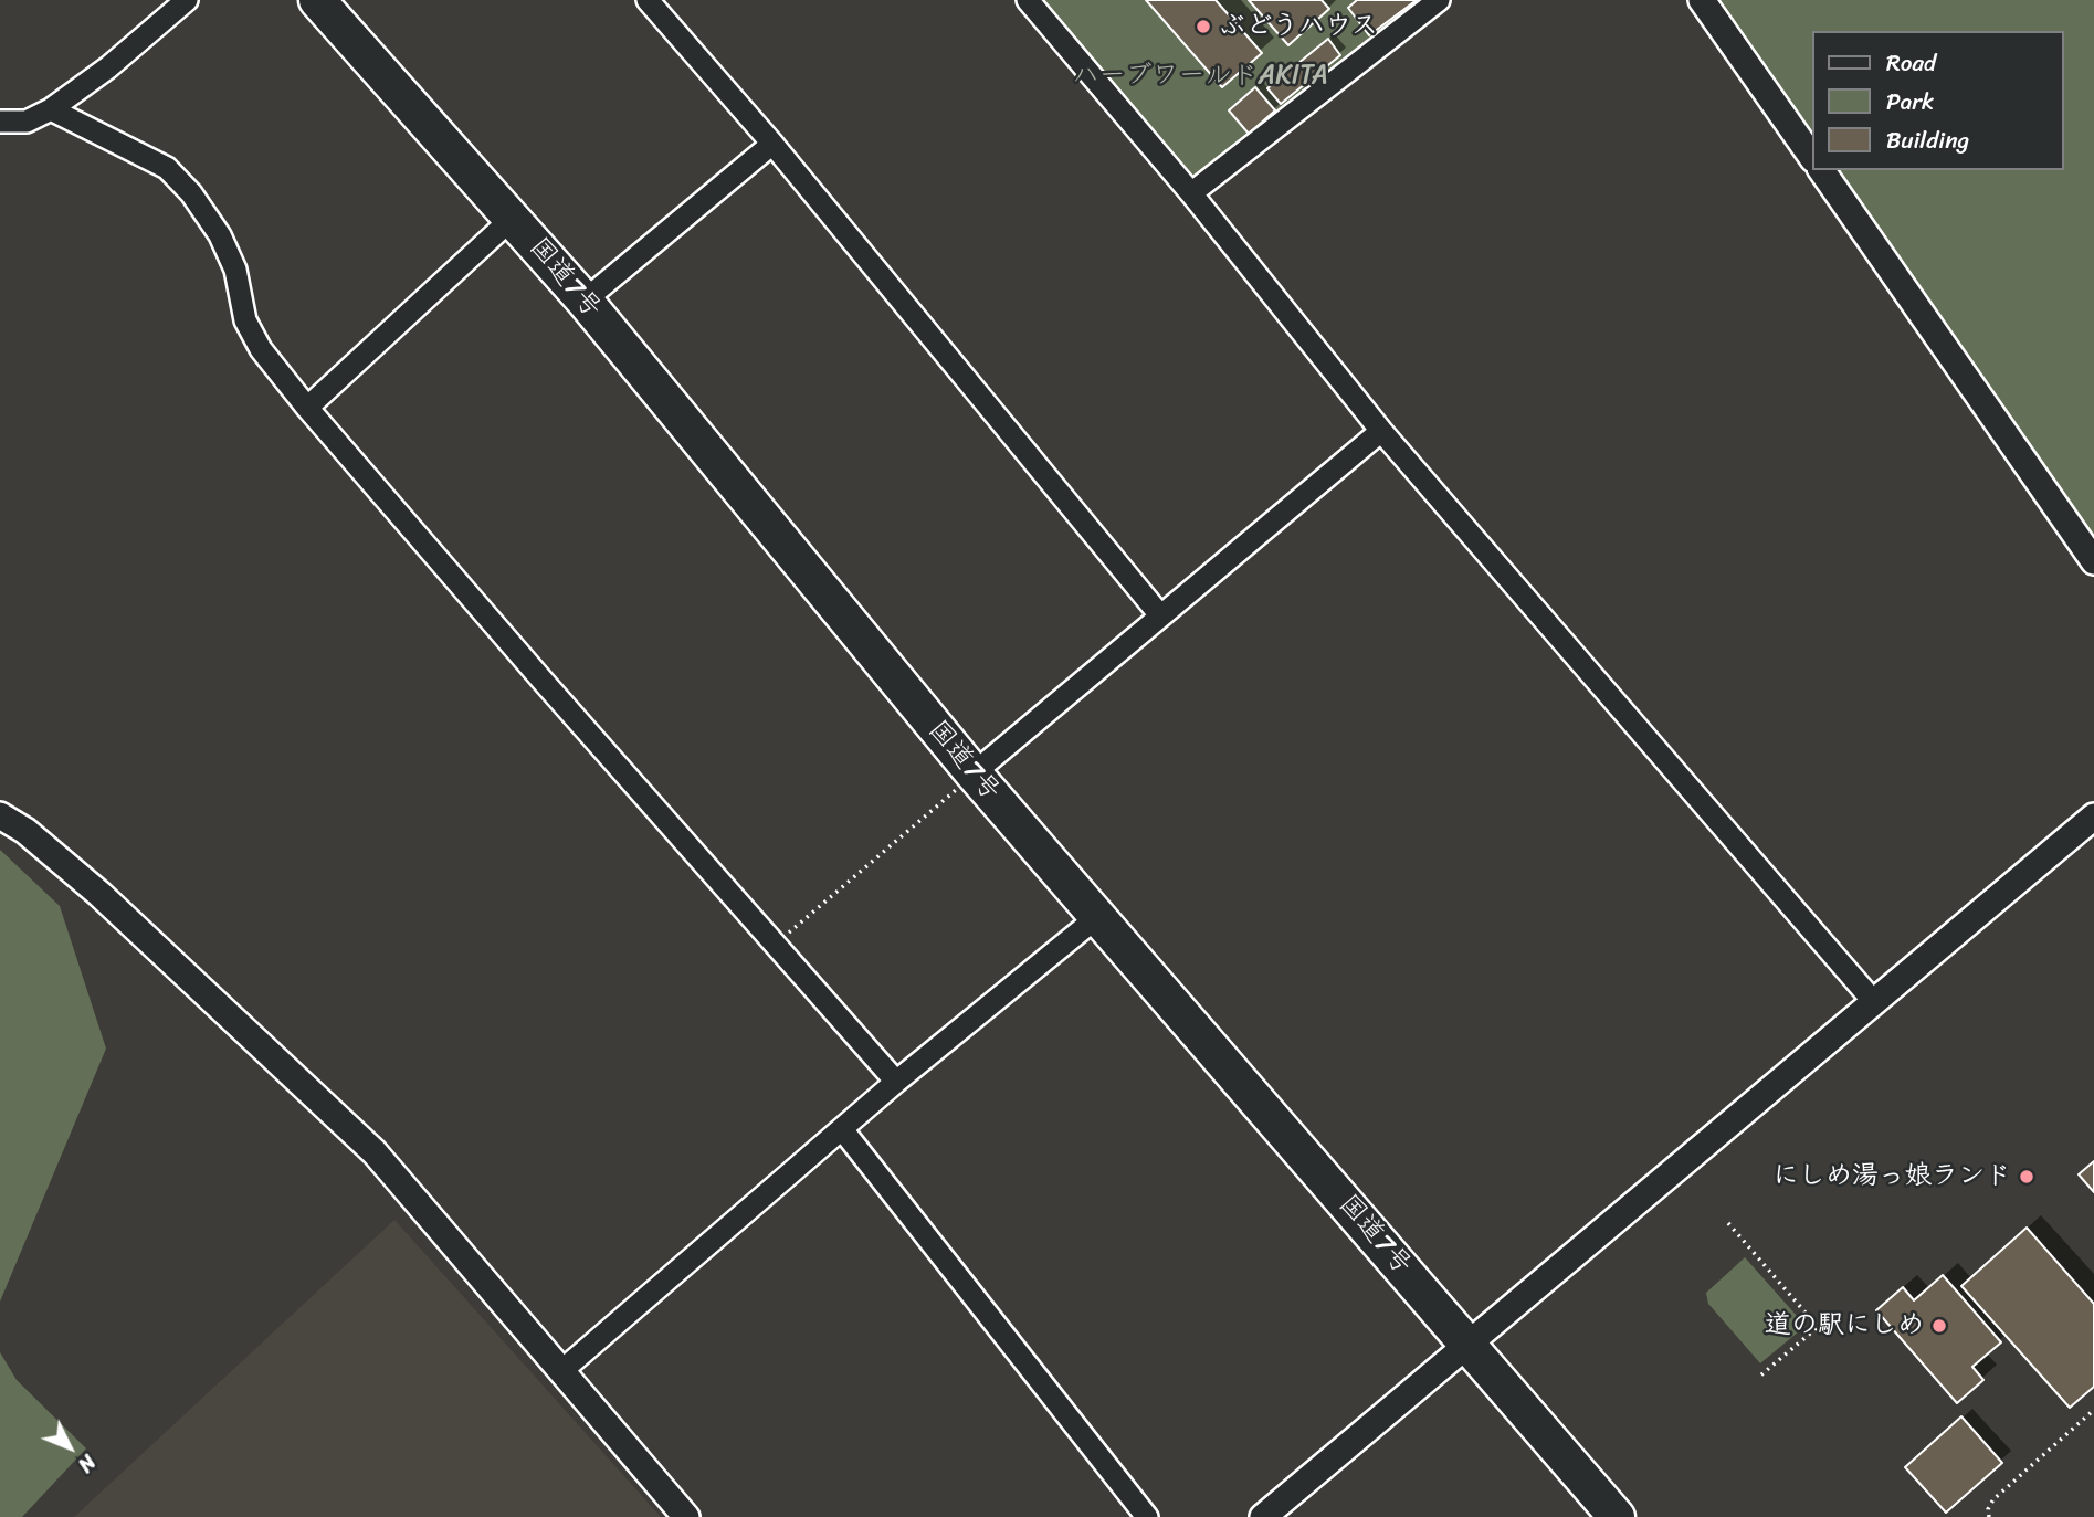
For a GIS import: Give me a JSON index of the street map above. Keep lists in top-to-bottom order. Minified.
{"streets":{"highway":["国道7号"]},"parks":["ハーブワールドAKITA"],"places":["ぶどうハウス","にしめ湯っ娘ランド","道の駅にしめ"],"legend":["Road","Park","Building"],"north":"bottom right"}
